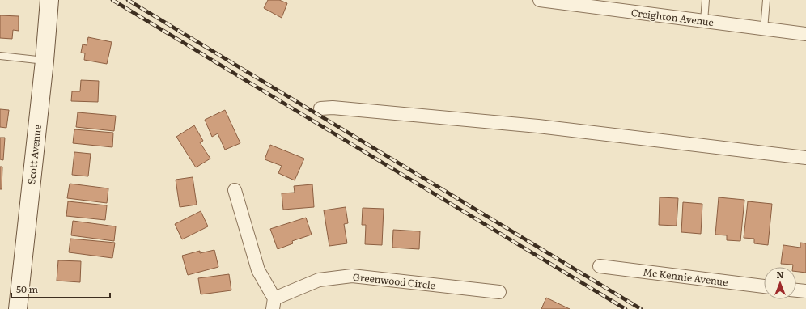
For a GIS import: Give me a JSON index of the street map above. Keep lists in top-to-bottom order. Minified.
{"streets":{"street":["Creighton Avenue","Scott Avenue","Mc Kennie Avenue","Greenwood Circle"]},"scale_bar":"50 m","north":"top"}
